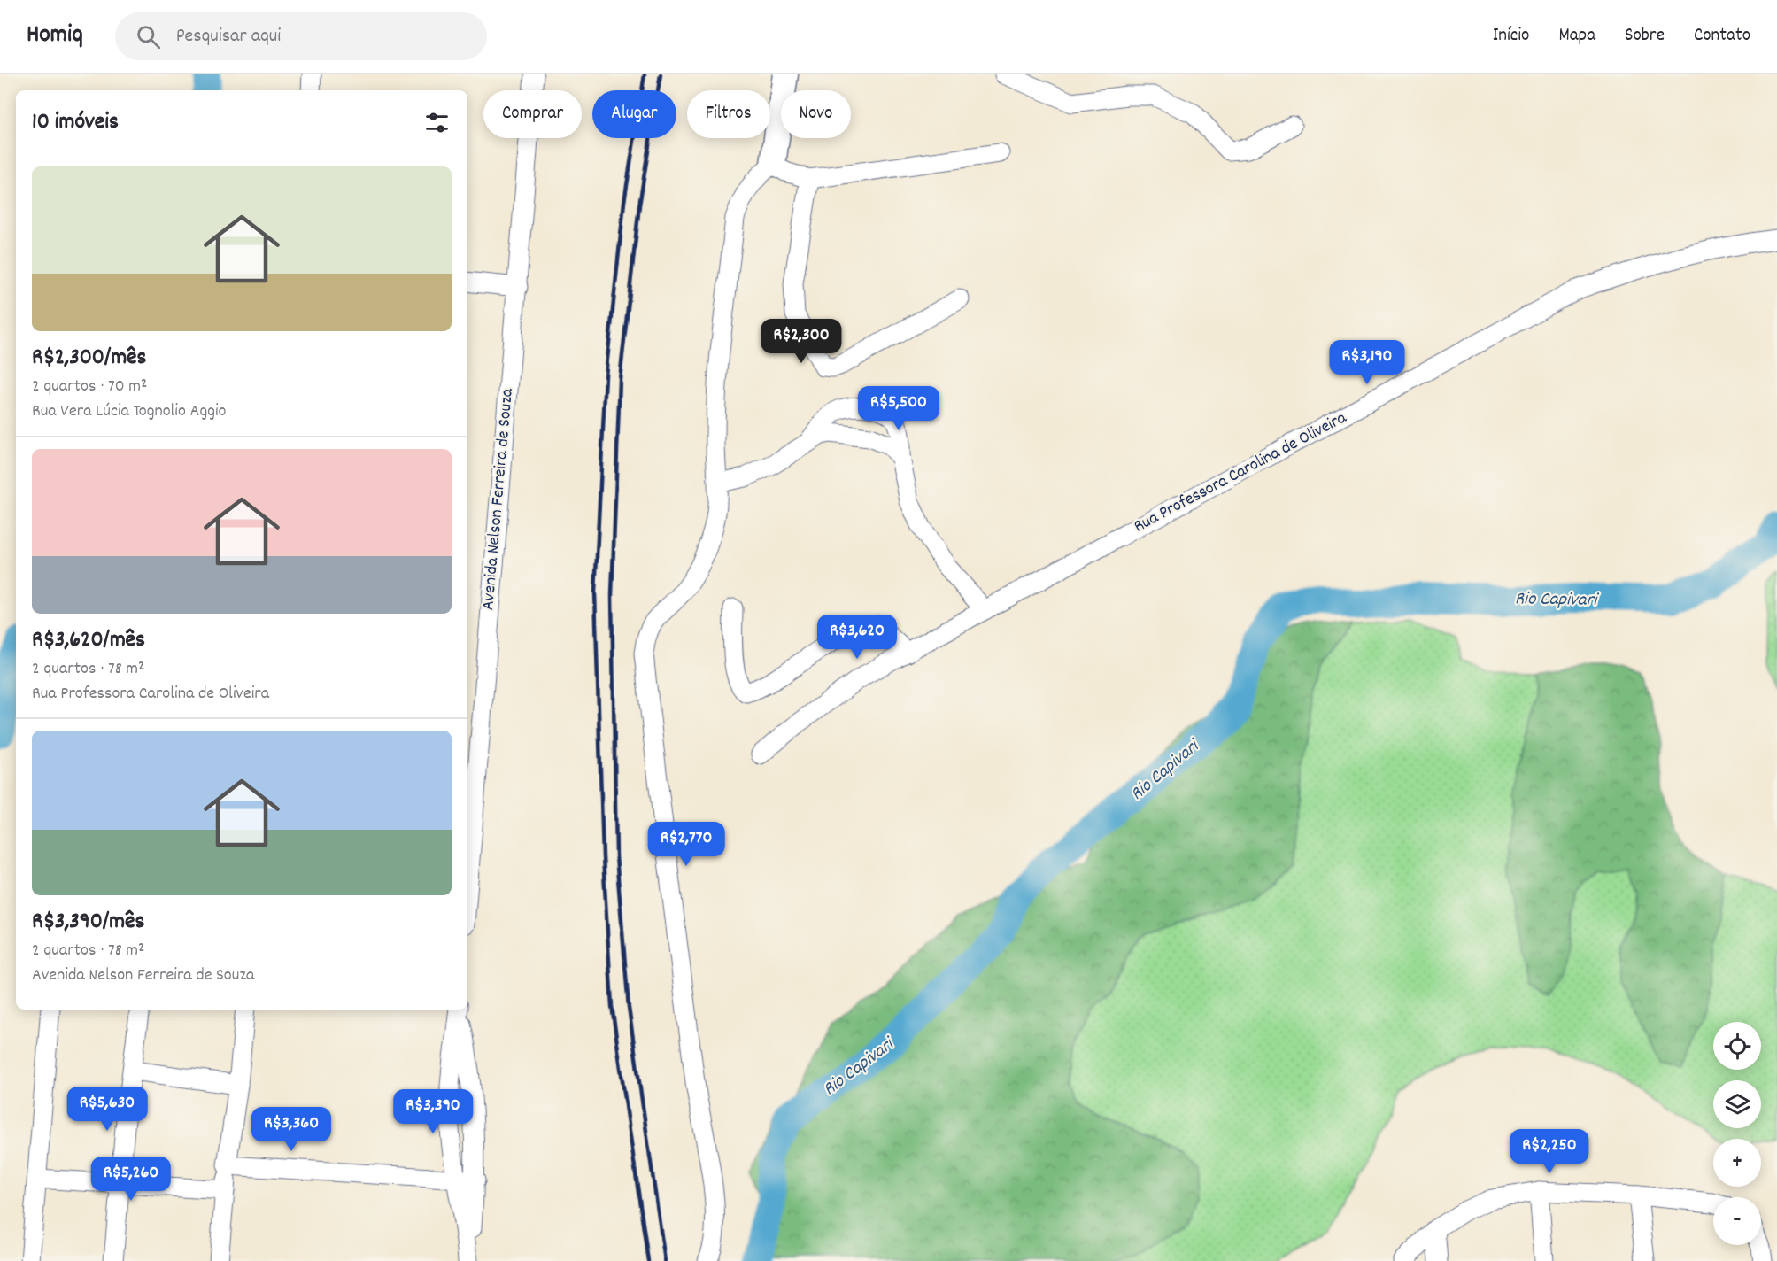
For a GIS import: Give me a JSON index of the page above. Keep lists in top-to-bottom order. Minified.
{"streets":{"street":["Rua Professora Carolina de Oliveira","Avenida Nelson Ferreira de Souza"]},"water":["Rio Capivari"],"page":{"header":"Homiq","search":"Pesquisar aqui","nav":["Início","Mapa","Sobre","Contato"],"chip":["Comprar","Alugar","Filtros","Novo"],"heading":"10 imóveis","list":[{"name":"R$2,300/mês","note":"2 quartos · 70 m² · Rua Vera Lúcia Tognolio Aggio"},{"name":"R$3,620/mês","note":"2 quartos · 78 m² · Rua Professora Carolina de Oliveira"},{"name":"R$3,390/mês","note":"2 quartos · 78 m² · Avenida Nelson Ferreira de Souza"}],"price":["R$2,300","R$3,190","R$5,500","R$3,620","R$2,770","R$5,630","R$3,390","R$3,360","R$2,250","R$5,260"],"map_buttons":["+","−"]}}
